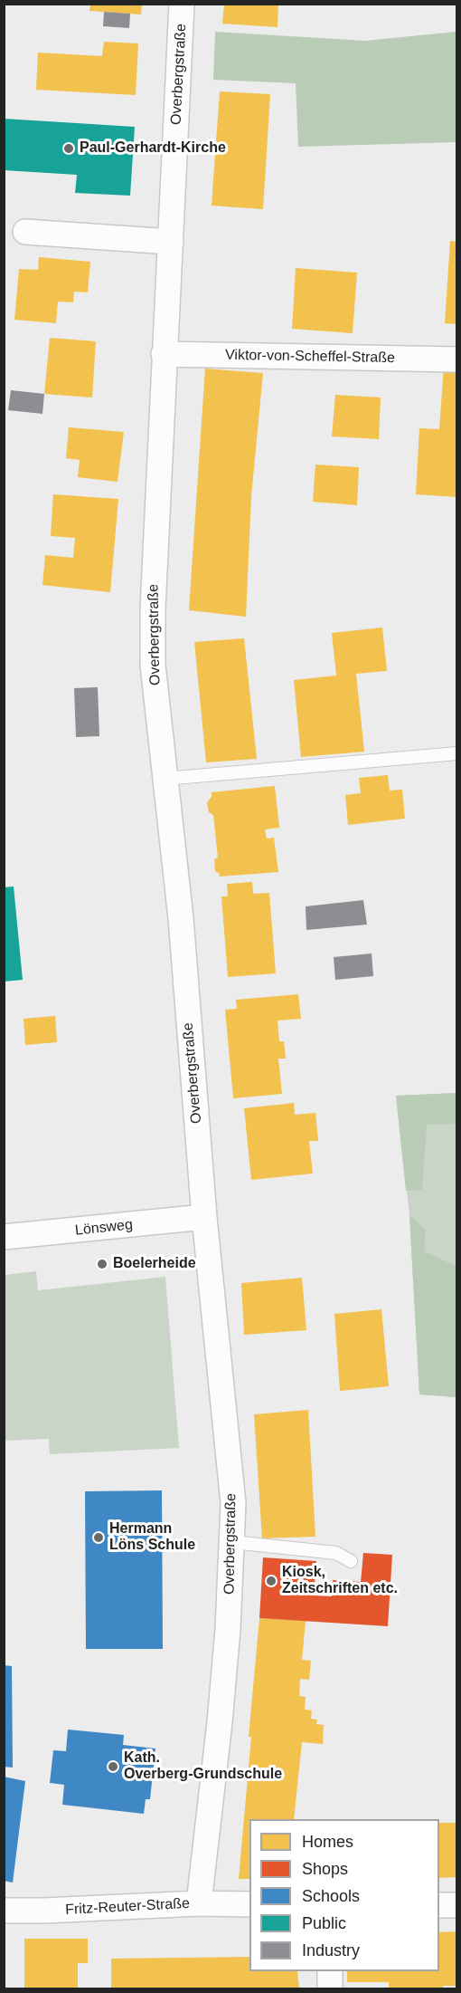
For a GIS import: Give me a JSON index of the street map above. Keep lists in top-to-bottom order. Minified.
{"streets":{"street":["Overbergstraße","Viktor-von-Scheffel-Straße","Lönsweg","Fritz-Reuter-Straße"]},"crossings":[["Overbergstraße","Viktor-von-Scheffel-Straße"],["Overbergstraße","Lönsweg"],["Overbergstraße","Fritz-Reuter-Straße"]],"places":["Paul-Gerhardt-Kirche","Boelerheide","Hermann Löns Schule","Kiosk, Zeitschriften etc.","Kath. Overberg-Grundschule"],"legend":["Homes","Shops","Schools","Public","Industry"]}
